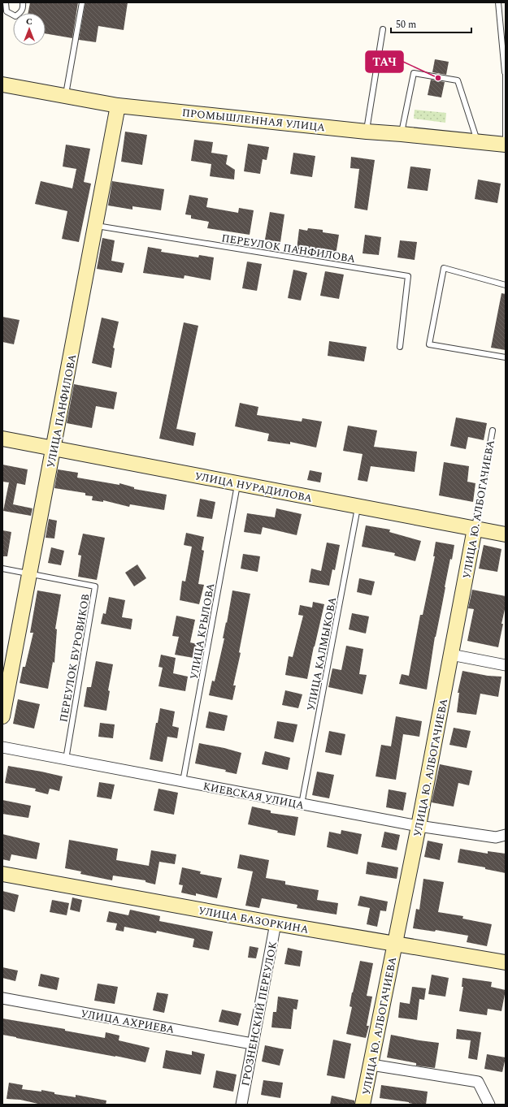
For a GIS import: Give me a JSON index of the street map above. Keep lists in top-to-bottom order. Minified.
{"streets":{"street":["ПРОМЫШЛЕННАЯ УЛИЦА","УЛИЦА ПАНФИЛОВА","УЛИЦА НУРАДИЛОВА","УЛИЦА Ю. АЛБОГАЧИЕВА","КИЕВСКАЯ УЛИЦА","УЛИЦА БАЗОРКИНА","ГРОЗНЕНСКИЙ ПЕРЕУЛОК","УЛИЦА АХРИЕВА"],"lane":["ПЕРЕУЛОК ПАНФИЛОВА","УЛИЦА КРЫЛОВА","УЛИЦА КАЛМЫКОВА","ПЕРЕУЛОК БУРОВИКОВ"]},"crossings":[["ПРОМЫШЛЕННАЯ УЛИЦА","УЛИЦА ПАНФИЛОВА"],["ПЕРЕУЛОК ПАНФИЛОВА","УЛИЦА ПАНФИЛОВА"],["УЛИЦА ПАНФИЛОВА","УЛИЦА НУРАДИЛОВА"],["УЛИЦА ПАНФИЛОВА","ПЕРЕУЛОК БУРОВИКОВ"],["УЛИЦА НУРАДИЛОВА","УЛИЦА Ю. АЛБОГАЧИЕВА"],["УЛИЦА НУРАДИЛОВА","УЛИЦА КРЫЛОВА"],["УЛИЦА НУРАДИЛОВА","УЛИЦА КАЛМЫКОВА"],["УЛИЦА Ю. АЛБОГАЧИЕВА","КИЕВСКАЯ УЛИЦА"],["УЛИЦА Ю. АЛБОГАЧИЕВА","УЛИЦА БАЗОРКИНА"],["УЛИЦА КРЫЛОВА","КИЕВСКАЯ УЛИЦА"],["УЛИЦА КАЛМЫКОВА","КИЕВСКАЯ УЛИЦА"],["ПЕРЕУЛОК БУРОВИКОВ","КИЕВСКАЯ УЛИЦА"],["УЛИЦА БАЗОРКИНА","ГРОЗНЕНСКИЙ ПЕРЕУЛОК"],["ГРОЗНЕНСКИЙ ПЕРЕУЛОК","УЛИЦА АХРИЕВА"]],"places":["ТАЧ"],"scale_bar":"50 m","north":"top"}
